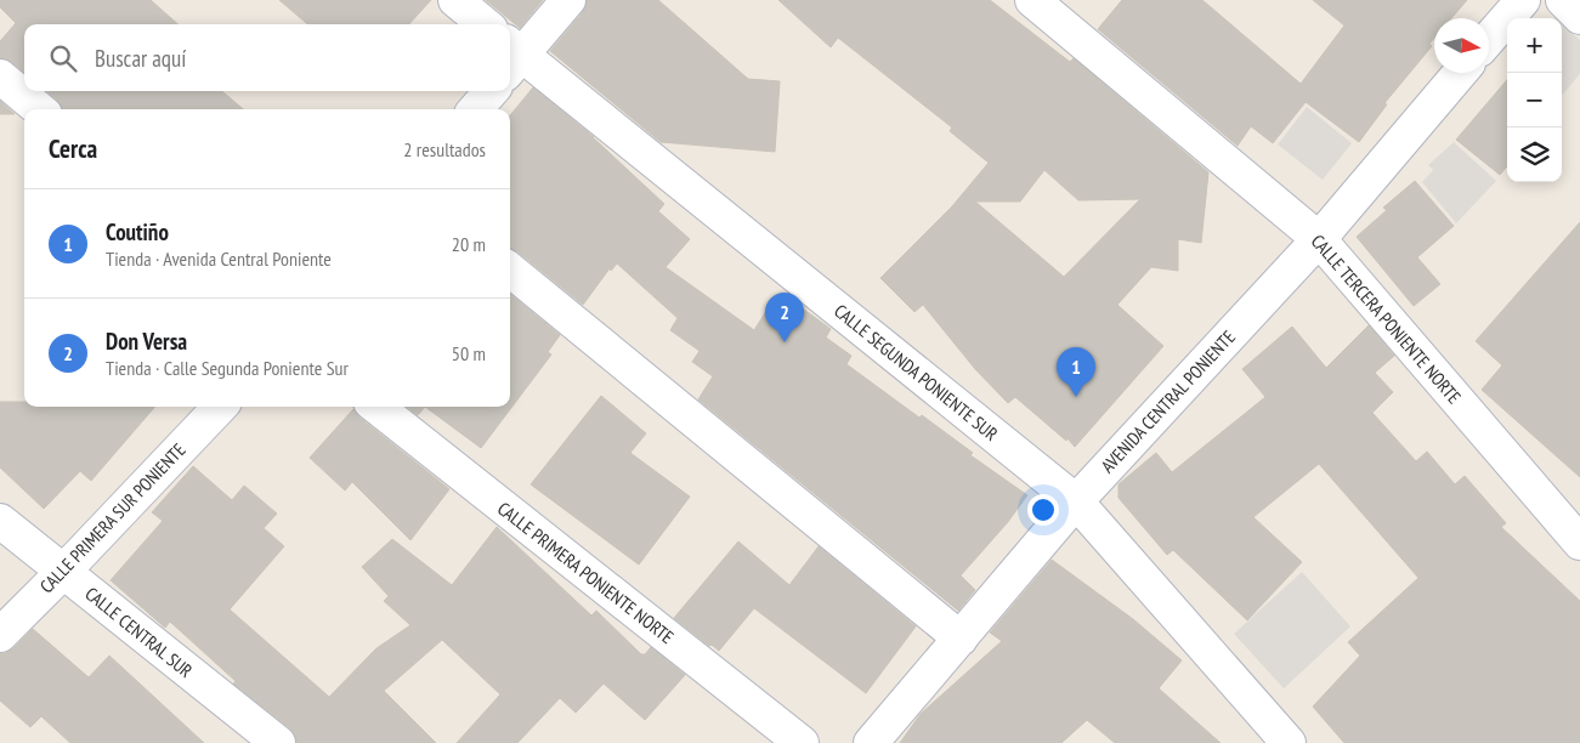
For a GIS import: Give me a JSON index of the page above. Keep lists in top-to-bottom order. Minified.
{"streets":{"street":["CALLE TERCERA PONIENTE NORTE","CALLE SEGUNDA PONIENTE SUR","AVENIDA CENTRAL PONIENTE","CALLE PRIMERA SUR PONIENTE","CALLE PRIMERA PONIENTE NORTE","CALLE CENTRAL SUR"]},"crossings":[["CALLE TERCERA PONIENTE NORTE","AVENIDA CENTRAL PONIENTE"],["CALLE SEGUNDA PONIENTE SUR","AVENIDA CENTRAL PONIENTE"],["CALLE PRIMERA SUR PONIENTE","CALLE CENTRAL SUR"]],"north":"right","page":{"map_buttons":["+","−"],"search":"Buscar aquí","heading":["Cerca","2 resultados"],"list":[{"mark":"1","name":"Coutiño","note":"Tienda · Avenida Central Poniente","value":"20 m"},{"mark":"2","name":"Don Versa","note":"Tienda · Calle Segunda Poniente Sur","value":"50 m"}],"pins":["2","1"]}}
